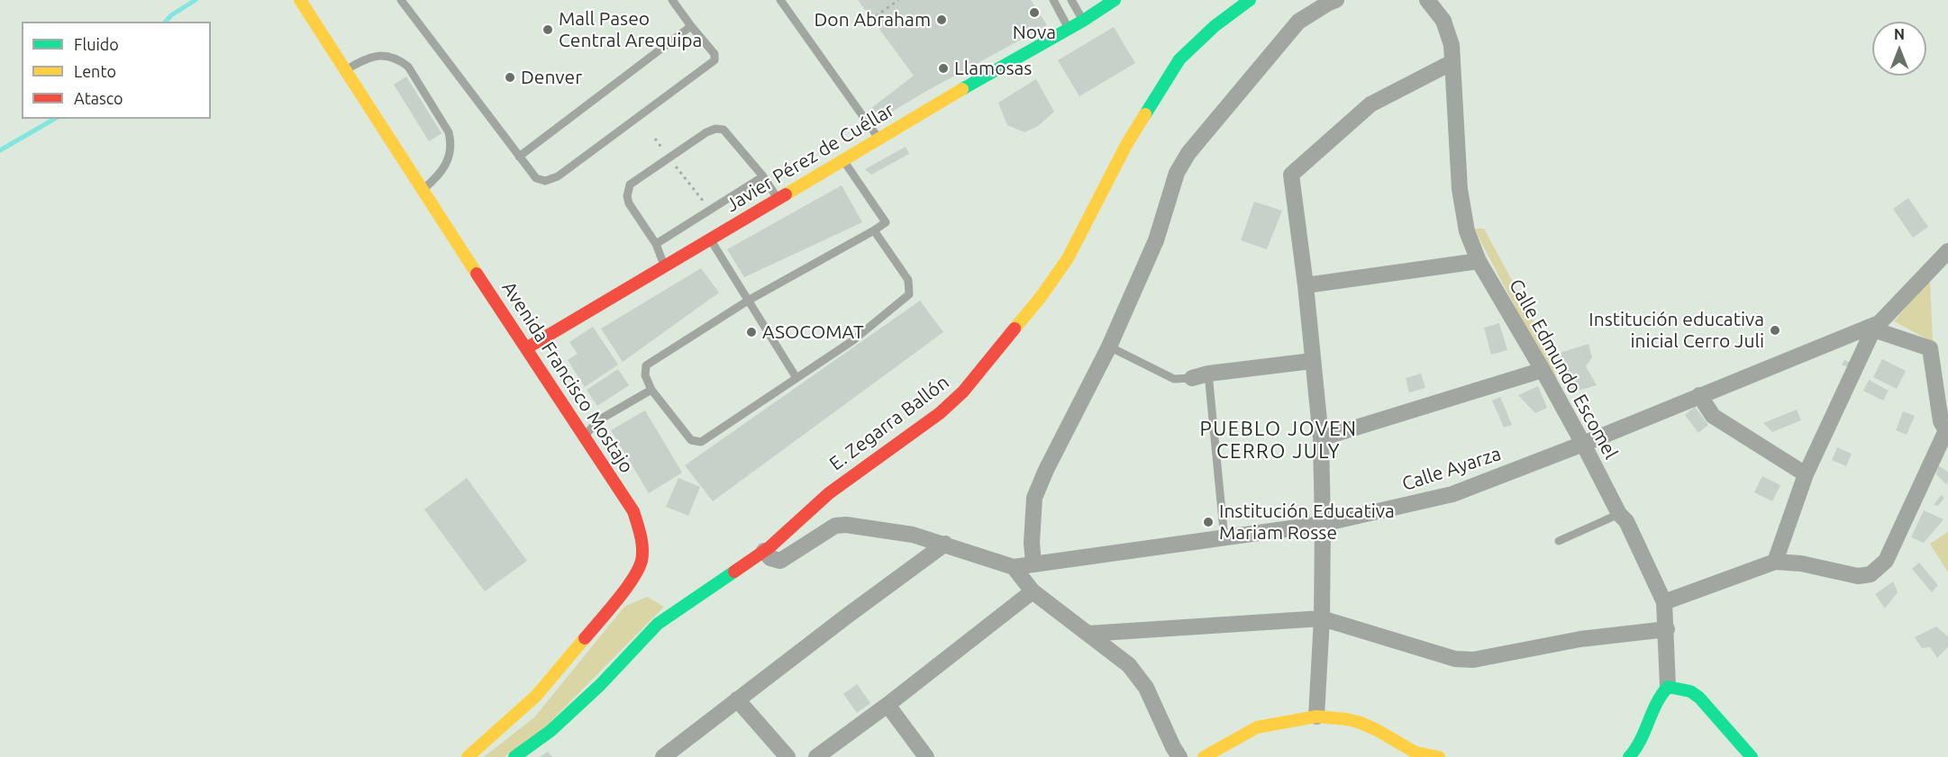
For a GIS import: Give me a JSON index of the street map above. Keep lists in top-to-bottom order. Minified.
{"streets":{"street":["Javier Pérez de Cuéllar","Calle Edmundo Escomel","Avenida Francisco Mostajo","E. Zegarra Ballón","Calle Ayarza"]},"crossings":[["Javier Pérez de Cuéllar","Avenida Francisco Mostajo"],["Calle Edmundo Escomel","Calle Ayarza"]],"districts":["PUEBLO JOVEN CERRO JULY"],"places":["Nova","Don Abraham","Mall Paseo Central Arequipa","Llamosas","Denver","Institución educativa inicial Cerro Juli","ASOCOMAT","Institución Educativa Mariam Rosse"],"legend":["Fluido","Lento","Atasco"],"north":"top"}
